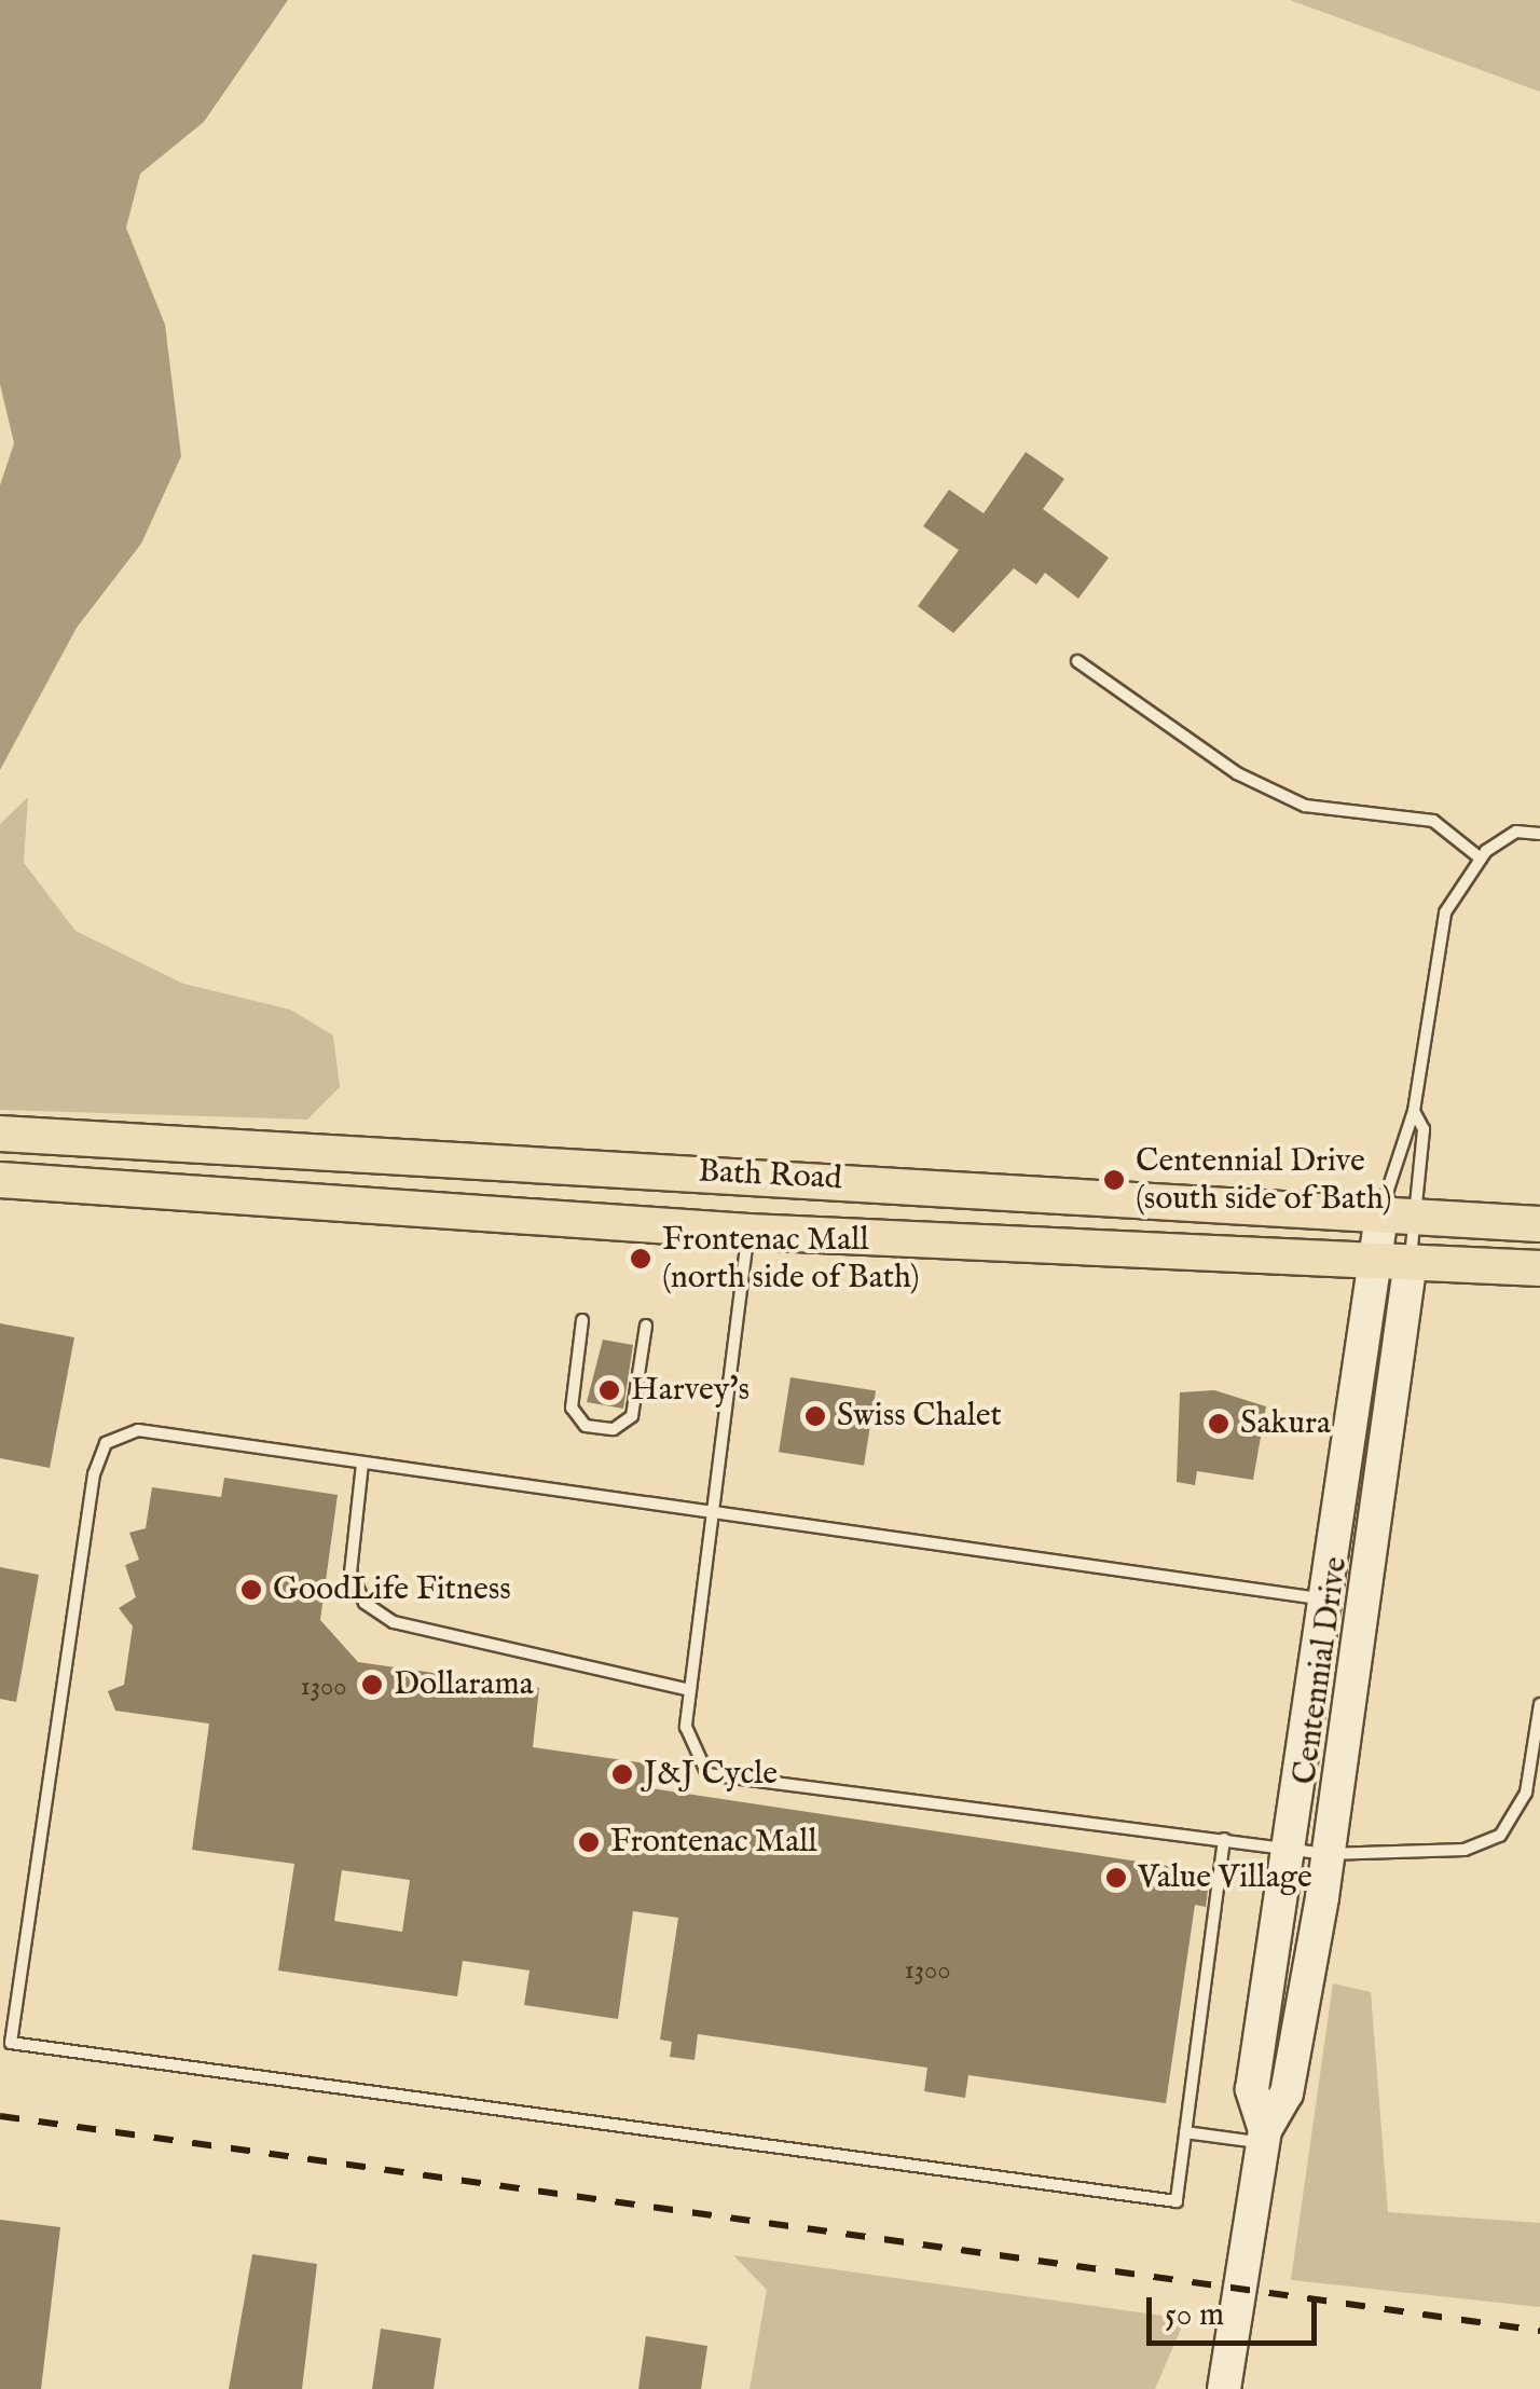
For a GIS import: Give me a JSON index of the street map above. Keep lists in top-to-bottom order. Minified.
{"streets":{"main road":["Bath Road","Centennial Drive"]},"crossings":[["Bath Road","Centennial Drive"]],"places":["Centennial Drive (south side of Bath)","Frontenac Mall (north side of Bath)","Harvey's","Swiss Chalet","Sakura","GoodLife Fitness","Dollarama","J&J Cycle","Frontenac Mall","Value Village"],"house_numbers":["1300","1300"],"scale_bar":"50 m"}
